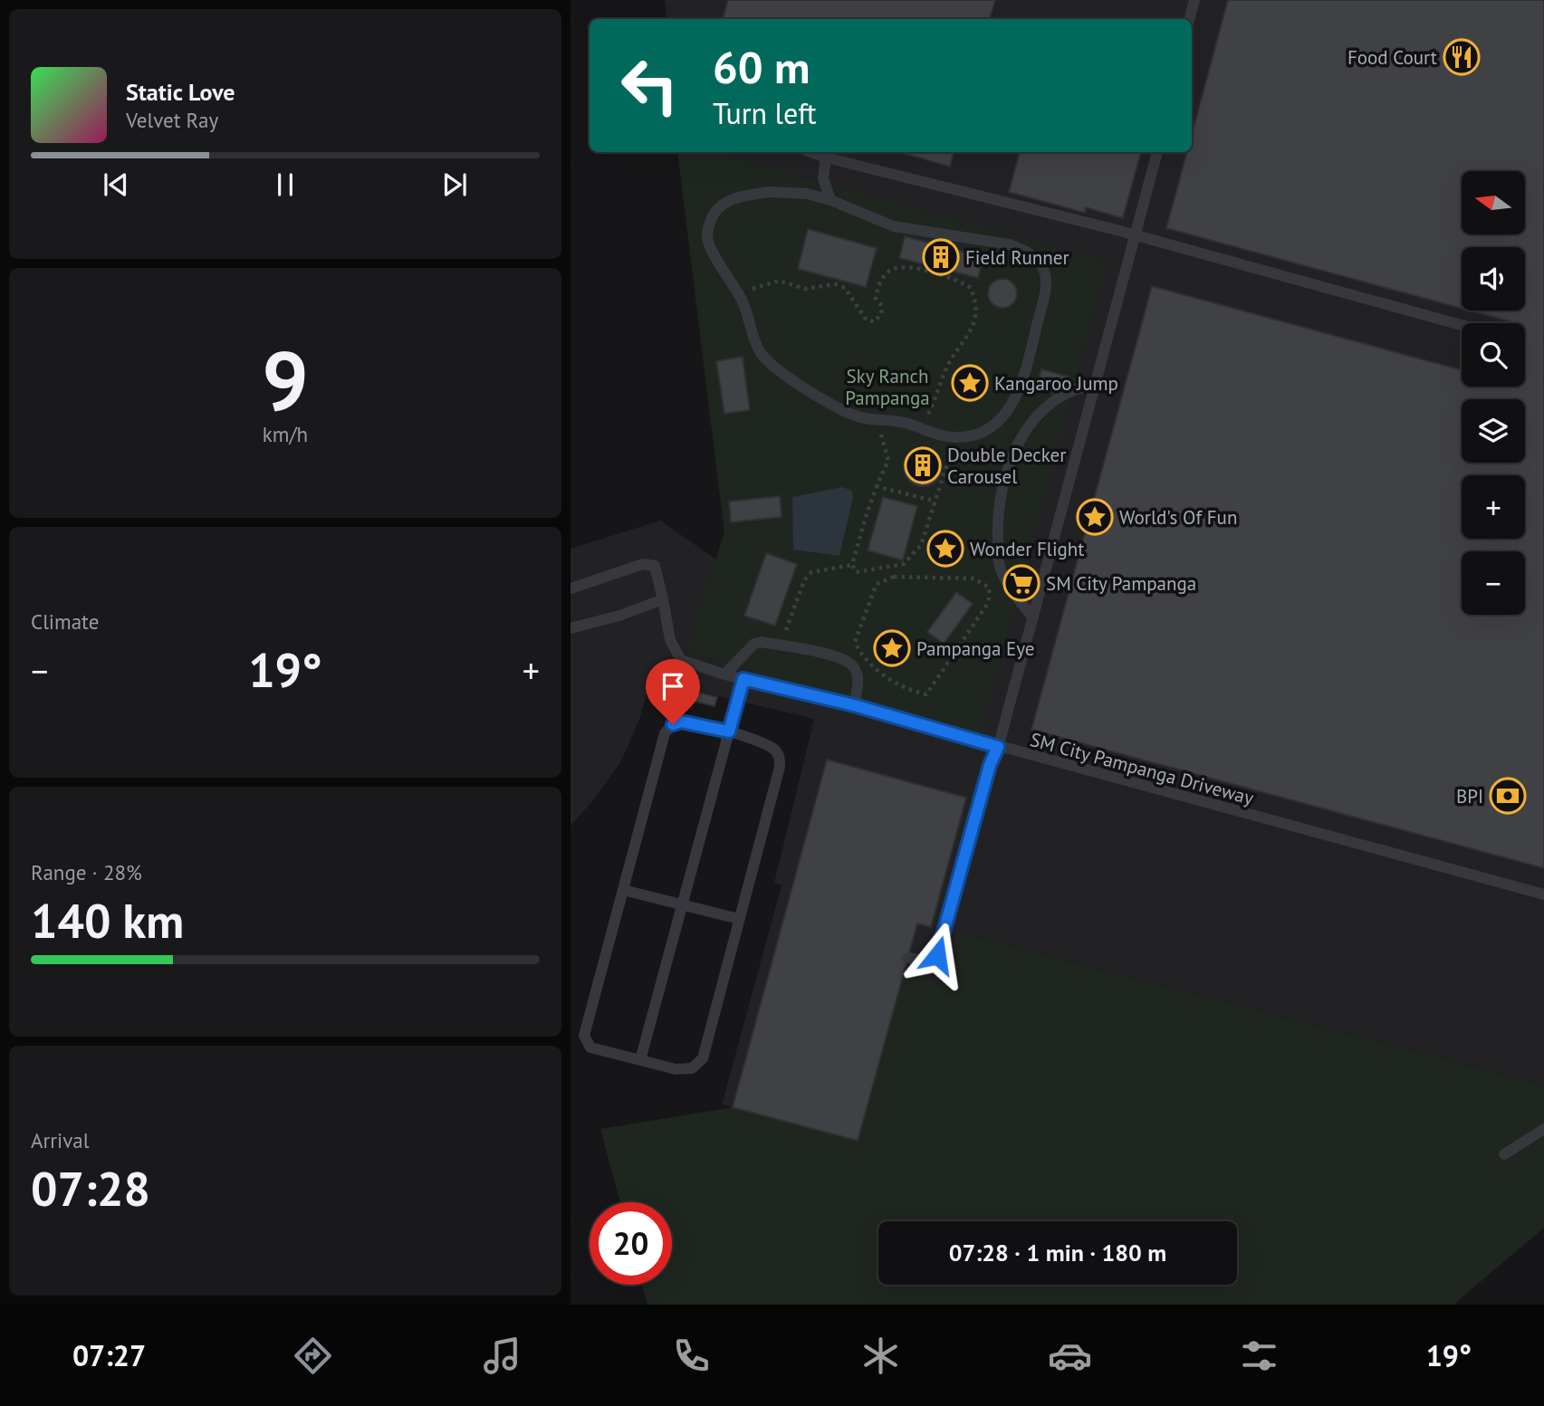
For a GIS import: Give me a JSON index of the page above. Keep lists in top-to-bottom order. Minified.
{"streets":{"lane":["SM City Pampanga Driveway"]},"parks":["Sky Ranch Pampanga"],"places":{"restaurant":["Food Court"],"building":["Field Runner","Double Decker Carousel"],"place":["Kangaroo Jump","World's Of Fun","Wonder Flight","Pampanga Eye"],"supermarket":["SM City Pampanga"],"bank":["BPI"]},"north":"left","page":{"turn":["60 m","Turn left"],"song":["Static Love","Velvet Ray"],"map_buttons":["+","−"],"tile":[["9","km/h"],"Climate",["Range · 28%","140 km"],["Arrival","07:28"]],"heat":["−","19°","+"],"limit":"20","trip":"07:28 · 1 min · 180 m","tabs":["07:27","19°"]}}
